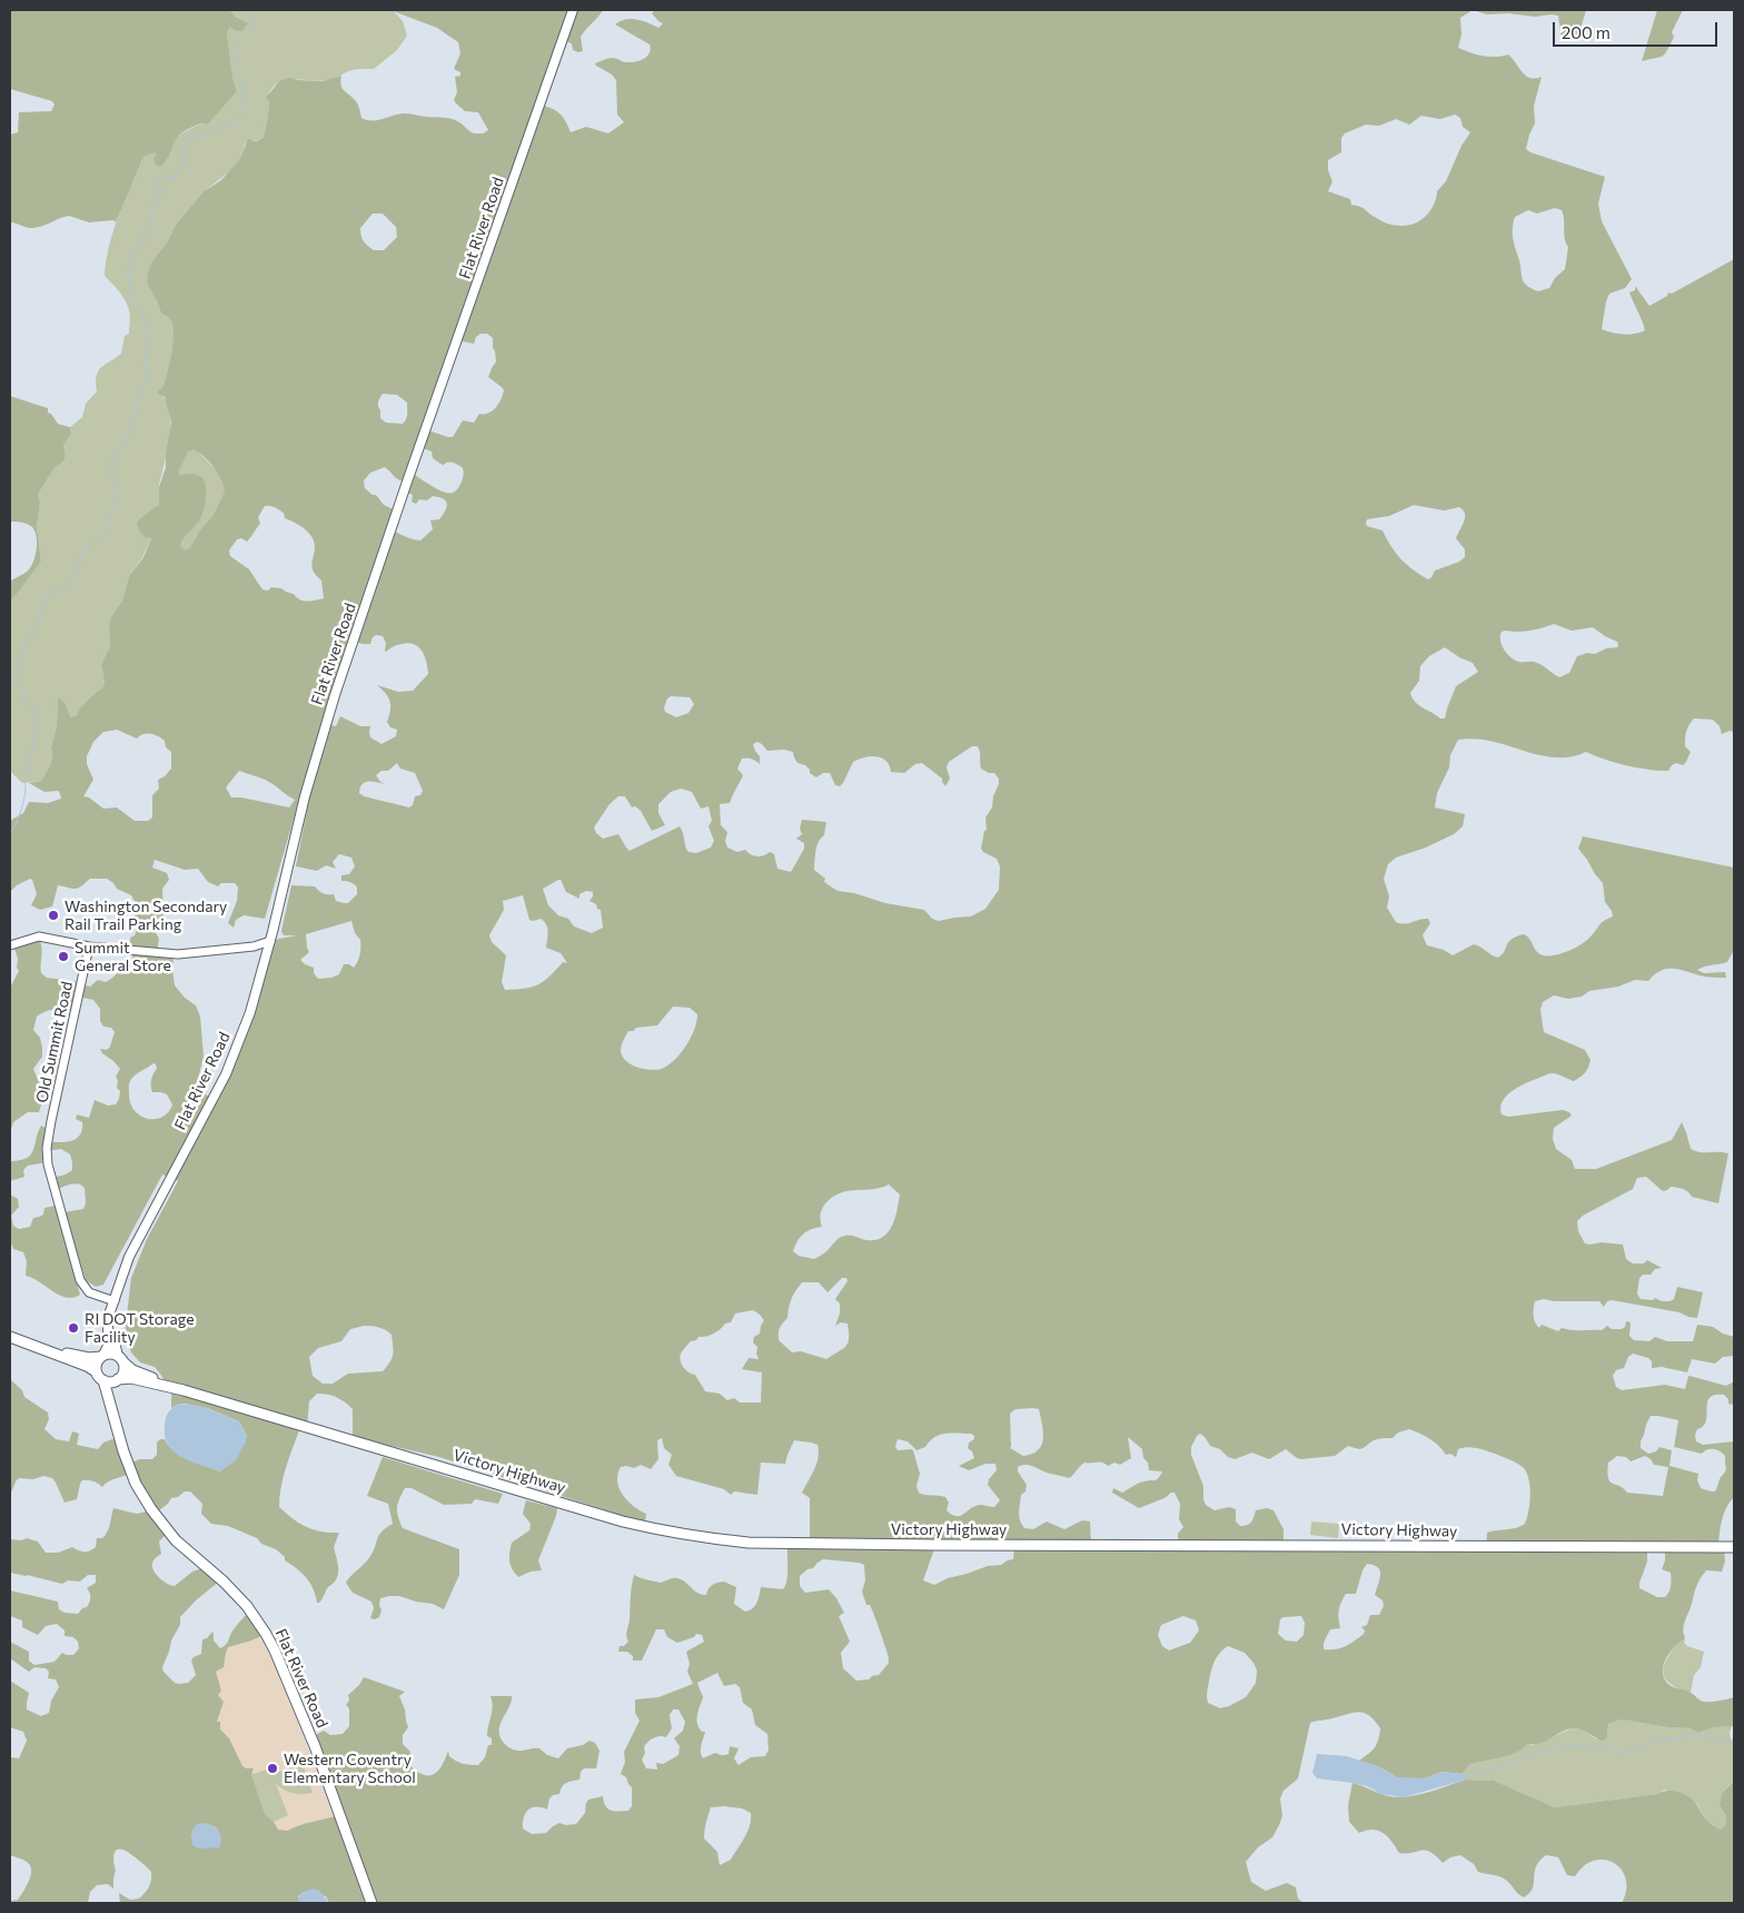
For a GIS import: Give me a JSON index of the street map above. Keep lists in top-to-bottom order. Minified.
{"streets":{"main road":["Flat River Road","Victory Highway"],"street":["Old Summit Road"]},"crossings":[["Flat River Road","Old Summit Road"],["Flat River Road","Victory Highway"]],"places":["Washington Secondary Rail Trail Parking","Summit General Store","RI DOT Storage Facility","Western Coventry Elementary School"],"scale_bar":"200 m"}
